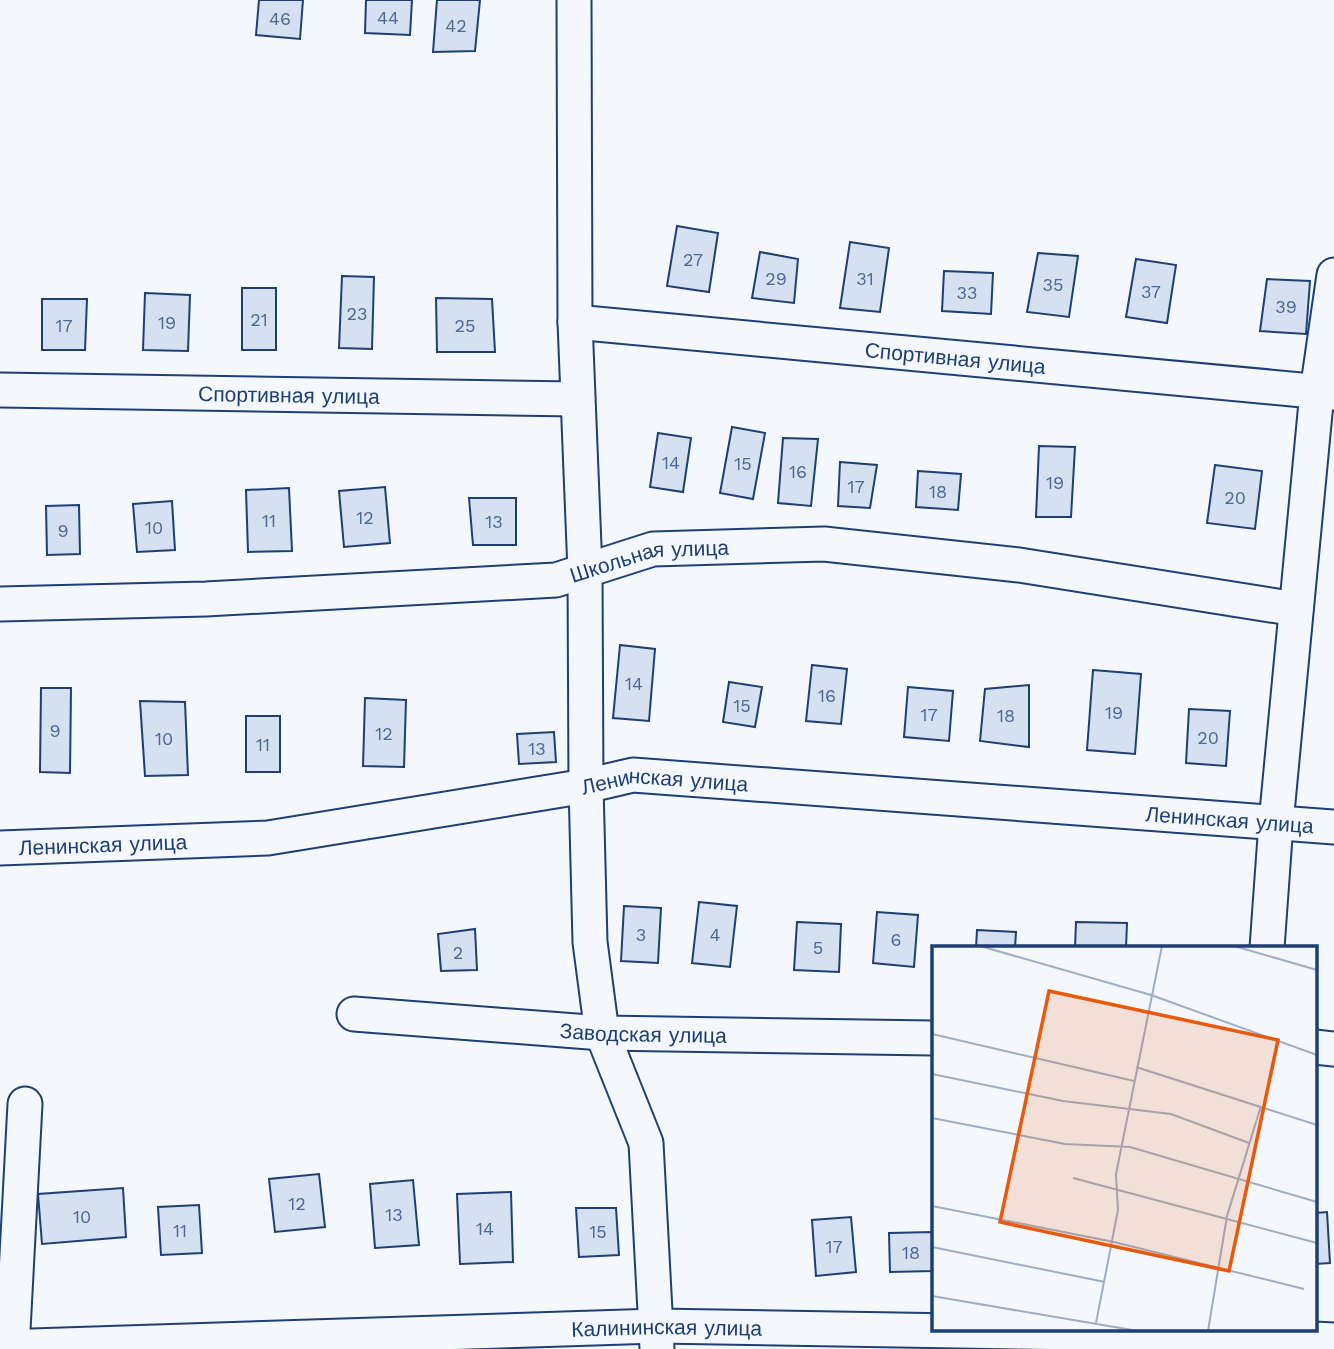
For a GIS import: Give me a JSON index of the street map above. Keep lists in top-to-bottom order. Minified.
{"streets":{"street":["Спортивная улица","Школьная улица","Ленинская улица","Заводская улица","Калининская улица"]},"house_numbers":["44","46","42","27","29","31","35","37","33","39","23","21","19","17","25","14","15","16","19","17","18","20","12","11","13","10","9","14","16","15","19","17","18","9","12","20","10","11","13","3","4","6","5","2","12","13","10","14","11","15","17","18"]}
